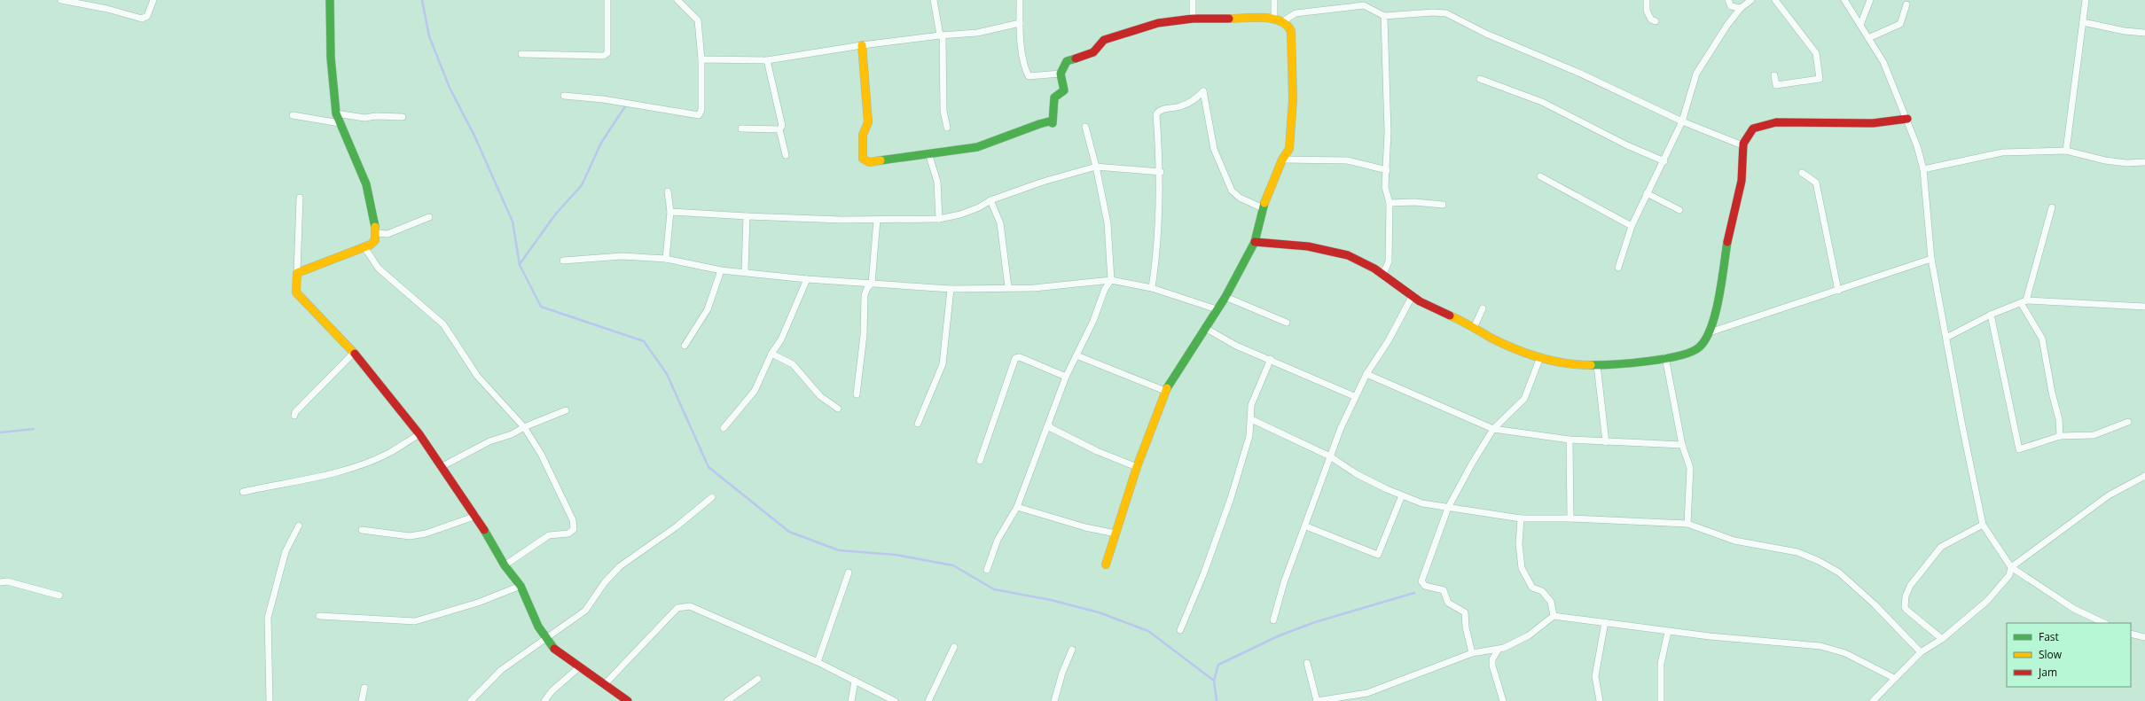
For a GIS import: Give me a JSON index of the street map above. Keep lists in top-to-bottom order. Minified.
{"legend":["Fast","Slow","Jam"]}
